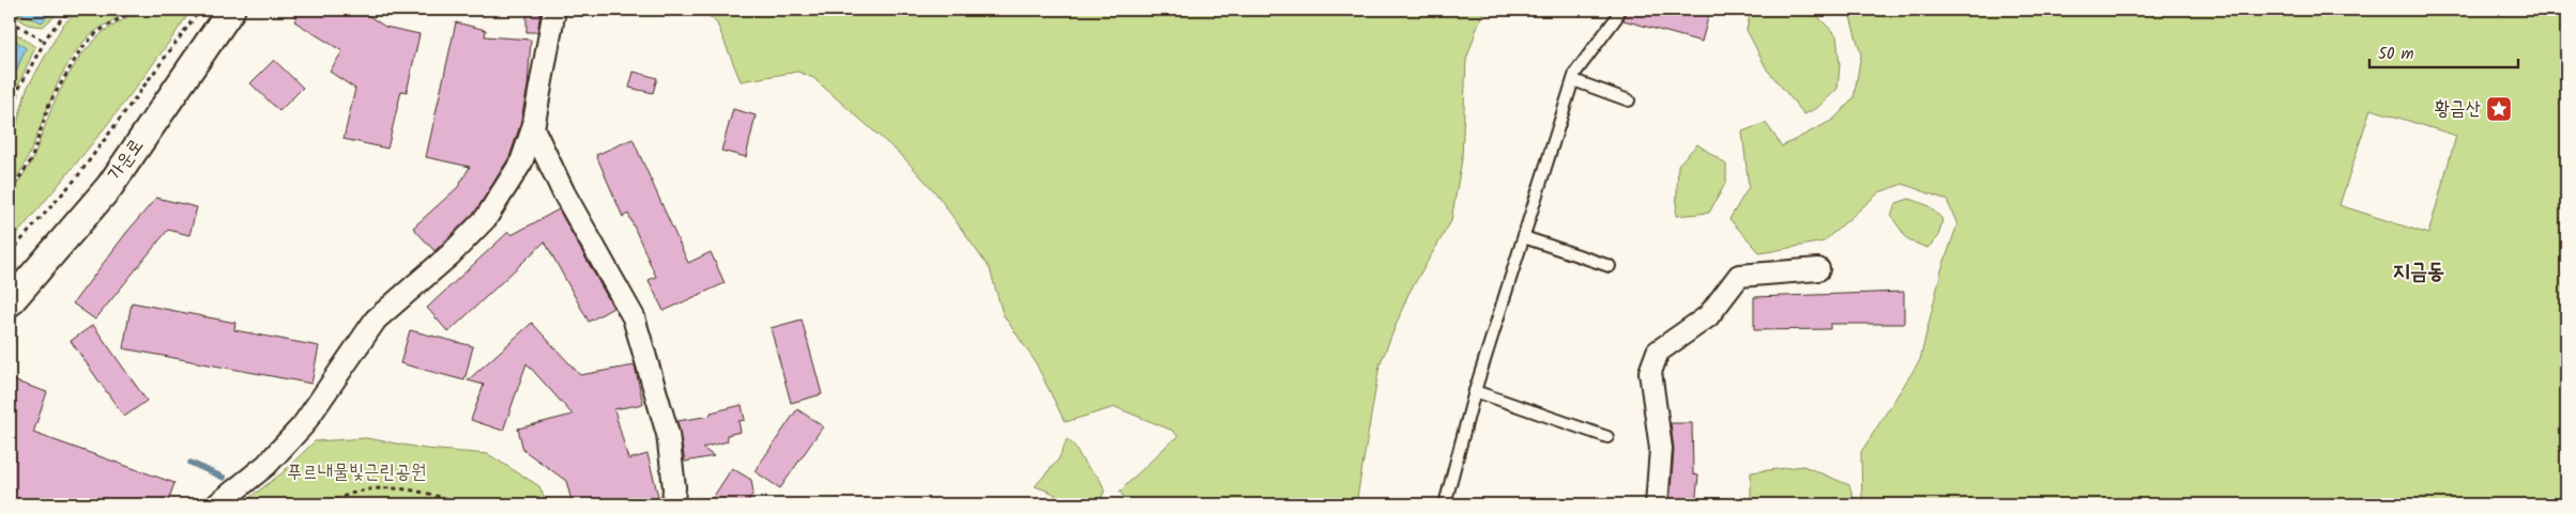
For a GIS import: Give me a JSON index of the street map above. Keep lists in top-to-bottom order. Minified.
{"streets":{"street":["가운로"]},"districts":["지금동"],"parks":["푸르내물빛근린공원"],"places":{"place":["황금산"]},"scale_bar":"50 m"}
